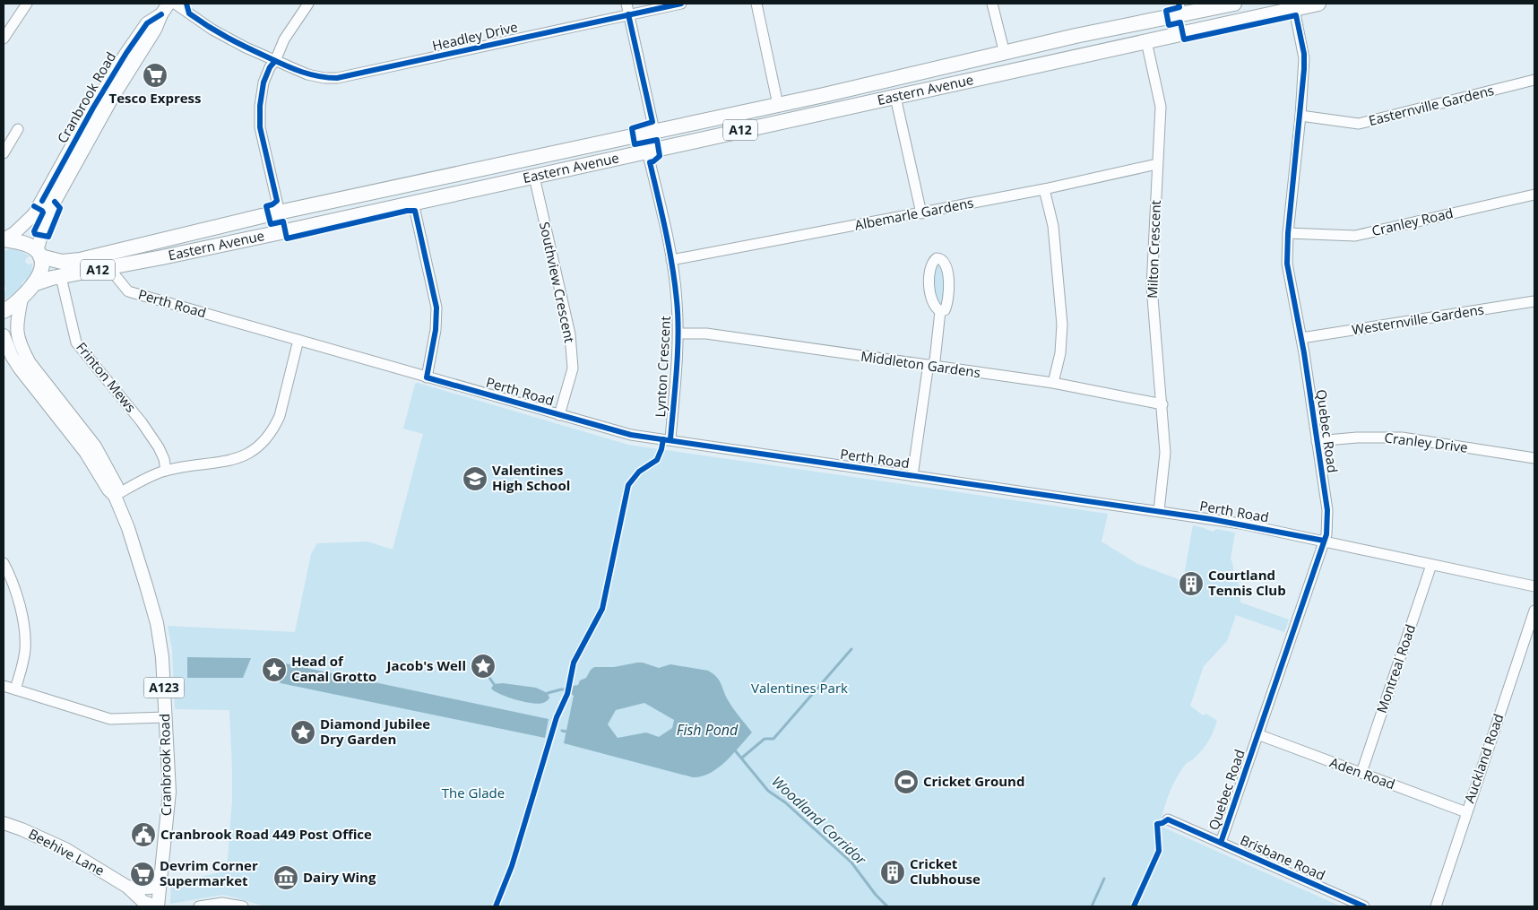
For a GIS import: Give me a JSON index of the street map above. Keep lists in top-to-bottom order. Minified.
{"streets":{"highway":["Eastern Avenue","A12"],"main road":["Cranbrook Road","A123","Beehive Lane"],"street":["Headley Drive","Easternville Gardens","Albemarle Gardens","Cranley Road","Milton Crescent","Southview Crescent","Perth Road","Westernville Gardens","Middleton Gardens","Lynton Crescent","Frinton Mews","Quebec Road","Cranley Drive","Montreal Road","Auckland Road","Aden Road","Brisbane Road"]},"crossings":[["Eastern Avenue","Cranbrook Road"],["Eastern Avenue","A12"],["Eastern Avenue","Milton Crescent"],["Eastern Avenue","Southview Crescent"],["Eastern Avenue","Perth Road"],["Eastern Avenue","Lynton Crescent"],["Eastern Avenue","Frinton Mews"],["Eastern Avenue","Quebec Road"],["Cranbrook Road","A12"],["Cranbrook Road","Beehive Lane"],["Easternville Gardens","Quebec Road"],["Albemarle Gardens","Milton Crescent"],["Albemarle Gardens","Lynton Crescent"],["Cranley Road","Quebec Road"],["Milton Crescent","Perth Road"],["Milton Crescent","Middleton Gardens"],["Southview Crescent","Perth Road"],["Perth Road","Lynton Crescent"],["Perth Road","Quebec Road"],["Perth Road","Montreal Road"],["Westernville Gardens","Quebec Road"],["Middleton Gardens","Lynton Crescent"],["Quebec Road","Cranley Drive"],["Quebec Road","Aden Road"],["Quebec Road","Brisbane Road"],["Montreal Road","Aden Road"],["Auckland Road","Aden Road"]],"water":["Fish Pond","Woodland Corridor"],"parks":["Valentines Park","The Glade"],"places":{"supermarket":["Tesco Express","Devrim Corner Supermarket"],"school or university":["Valentines High School"],"building":["Courtland Tennis Club","Cricket Clubhouse"],"place":["Jacob's Well","Head of Canal Grotto","Diamond Jubilee Dry Garden"],"sports":["Cricket Ground"],"public building":["Cranbrook Road 449 Post Office"],"museum":["Dairy Wing"]}}
